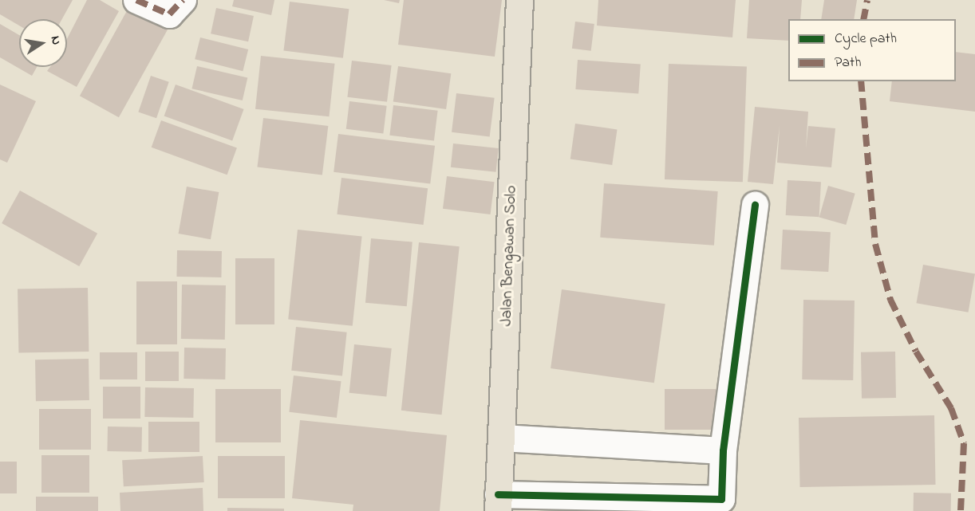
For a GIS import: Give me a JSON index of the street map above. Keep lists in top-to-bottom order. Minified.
{"streets":{"main road":["Jalan Bengawan Solo"]},"legend":["Cycle path","Path"],"north":"right"}
